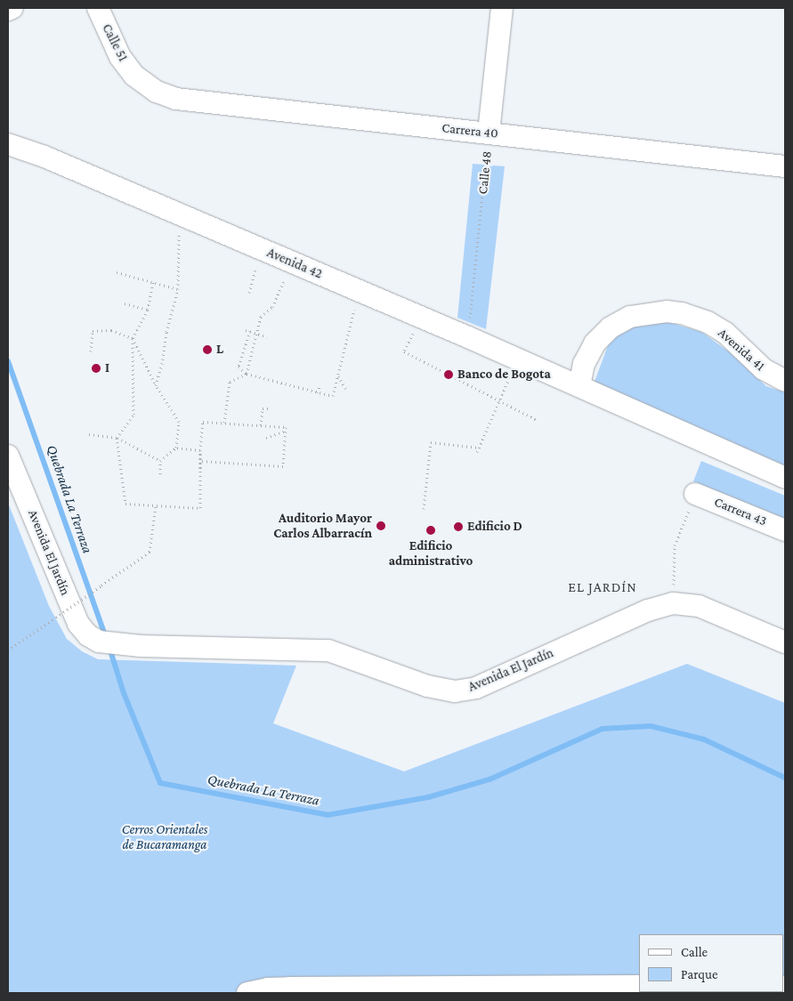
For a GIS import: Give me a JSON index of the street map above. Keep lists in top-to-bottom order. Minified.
{"streets":{"street":["Calle 51","Carrera 40","Calle 48","Avenida 42","Avenida 41","Carrera 43","Avenida El Jardín"]},"crossings":[["Calle 51","Carrera 40"],["Carrera 40","Calle 48"],["Calle 48","Avenida 42"],["Avenida 42","Avenida 41"]],"districts":["EL JARDÍN"],"water":["Quebrada La Terraza"],"parks":["Cerros Orientales de Bucaramanga"],"places":["L","I","Banco de Bogota","Auditorio Mayor Carlos Albarracín","Edificio D","Edificio administrativo"],"legend":["Calle","Parque"]}
